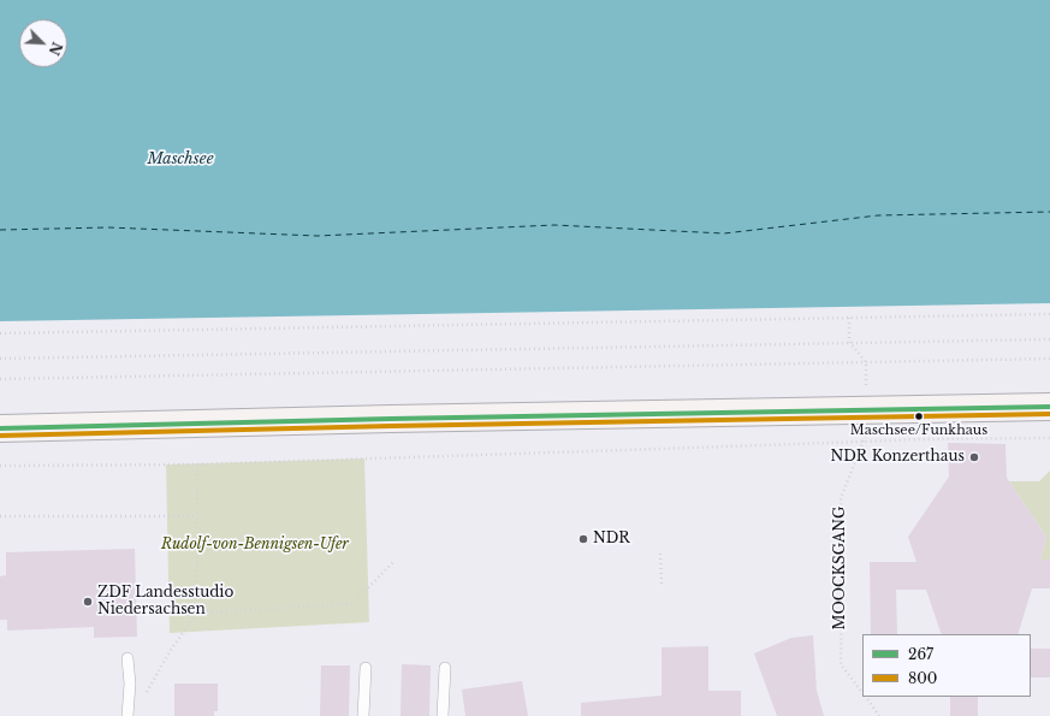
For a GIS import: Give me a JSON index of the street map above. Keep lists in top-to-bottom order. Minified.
{"streets":{"path":["MOOCKSGANG"]},"water":["Maschsee"],"parks":["Rudolf-von-Bennigsen-Ufer"],"places":["Maschsee/Funkhaus","NDR Konzerthaus","NDR","ZDF Landesstudio Niedersachsen"],"lines":["transit line 267","transit line 800"],"legend":["267","800"],"north":"bottom right"}
